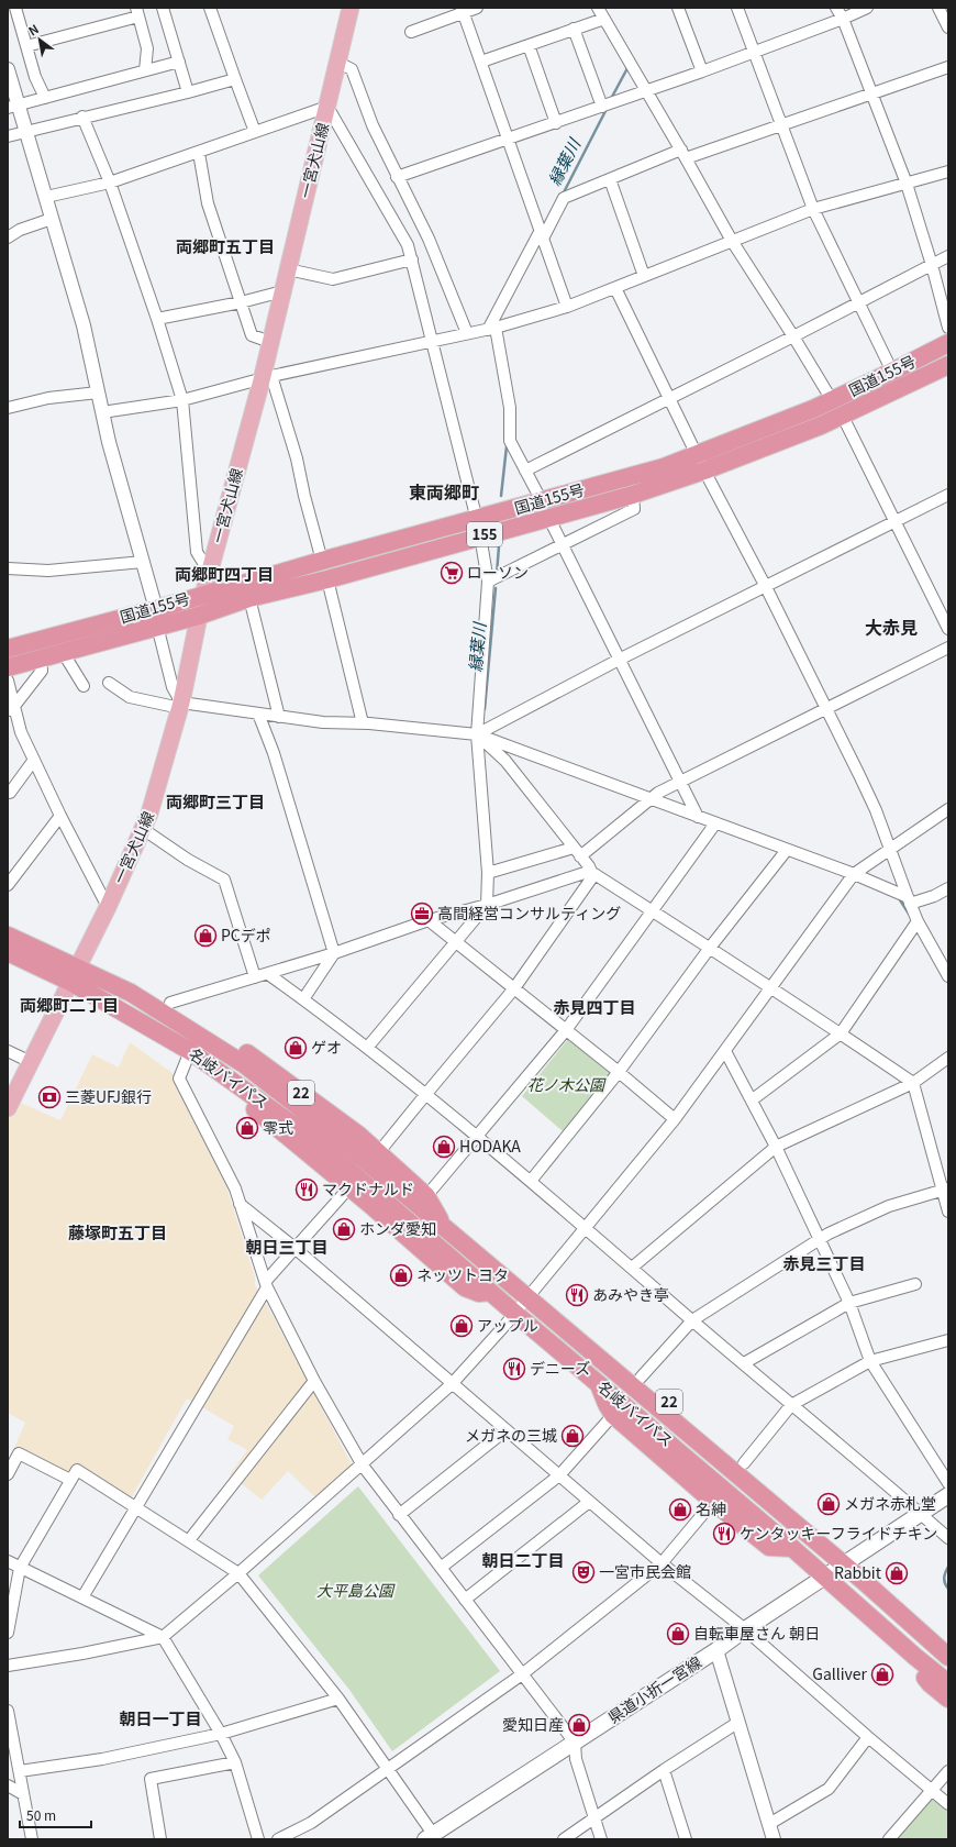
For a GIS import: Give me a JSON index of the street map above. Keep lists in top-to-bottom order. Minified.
{"streets":{"highway":["国道155号","155","名岐バイパス","22"],"main road":["一宮犬山線","県道小折一宮線"]},"crossings":[["一宮犬山線","国道155号"],["一宮犬山線","名岐バイパス"],["名岐バイパス","22"],["名岐バイパス","県道小折一宮線"]],"districts":["両郷町五丁目","東両郷町","両郷町四丁目","大赤見","両郷町三丁目","両郷町二丁目","赤見四丁目","藤塚町五丁目","朝日三丁目","赤見三丁目","朝日二丁目","朝日一丁目"],"water":["縁葉川"],"parks":["花ノ木公園","大平島公園"],"places":{"supermarket":["ローソン"],"office":["高間経営コンサルティング"],"shop":["PCデポ","ゲオ","零式","HODAKA","ホンダ愛知","ネッツトヨタ","アップル","メガネの三城","メガネ赤札堂","名紳","Rabbit","自転車屋さん 朝日","Galliver","愛知日産"],"bank":["三菱UFJ銀行"],"restaurant":["マクドナルド","あみやき亭","デニーズ","ケンタッキーフライドチキン"],"theatre":["一宮市民会館"]},"scale_bar":"50 m","north":"top left"}
